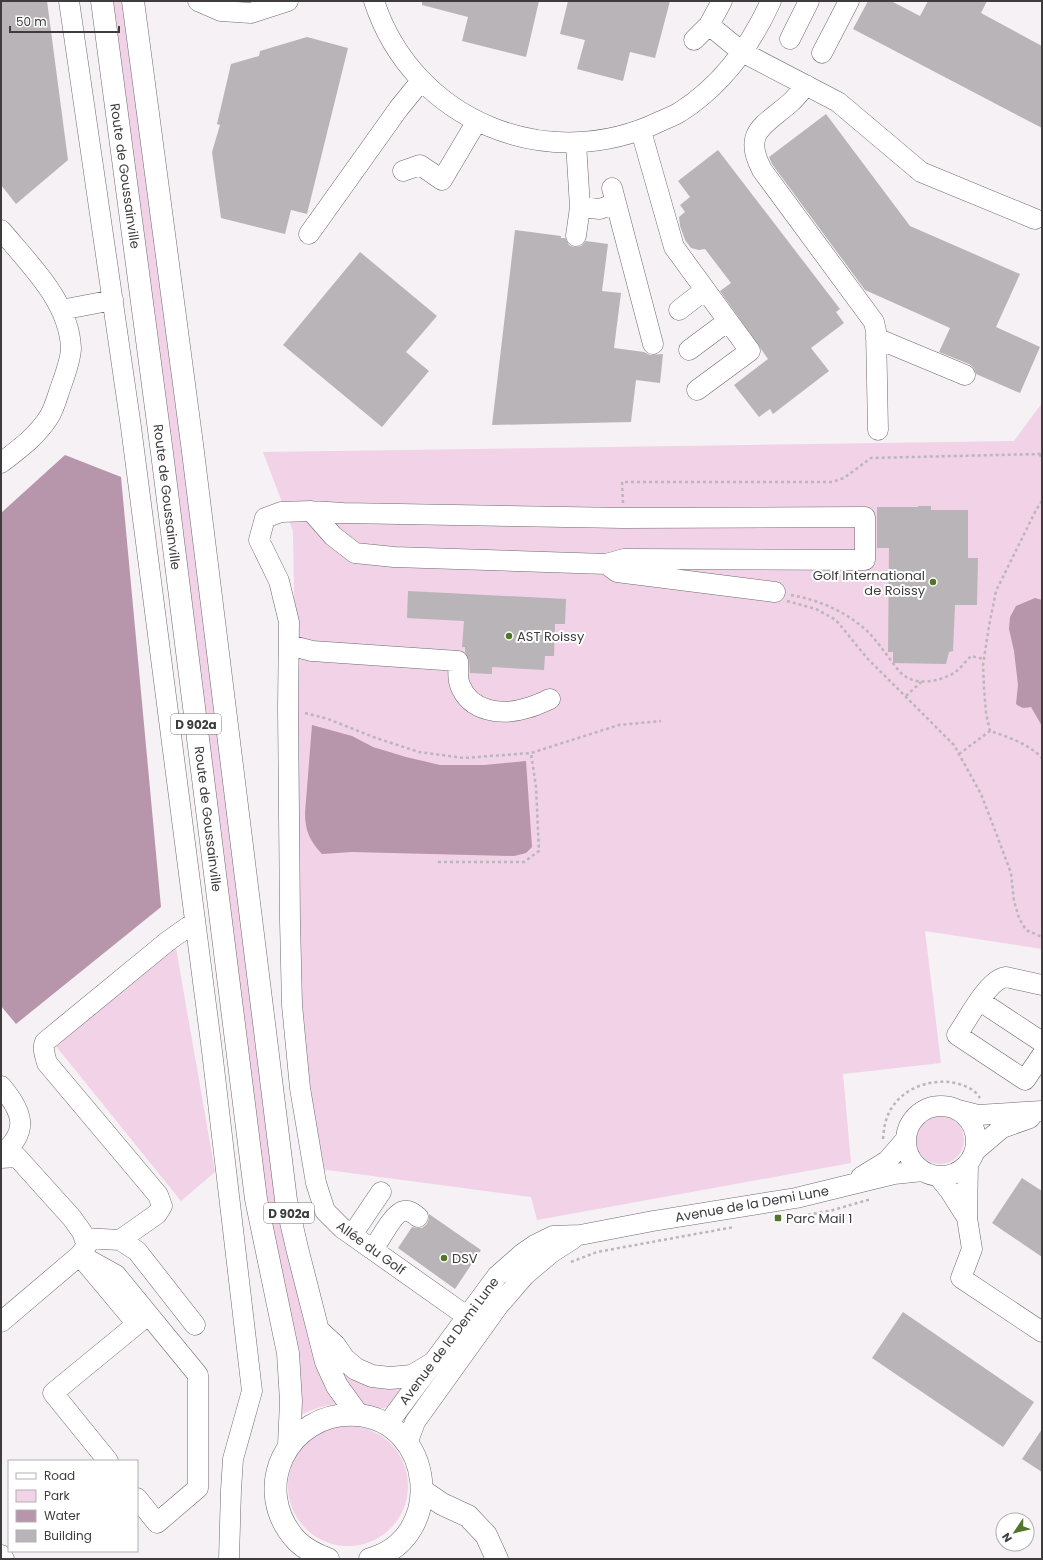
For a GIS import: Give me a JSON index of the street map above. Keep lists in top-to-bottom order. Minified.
{"streets":{"main road":["Route de Goussainville","D 902a"],"street":["Avenue de la Demi Lune","Allée du Golf"]},"crossings":[["Avenue de la Demi Lune","Allée du Golf"]],"places":{"other":["Golf International de Roissy","AST Roissy","DSV"],"transit":["Parc Mail 1"]},"legend":["Road","Park","Water","Building"],"scale_bar":"50 m","north":"bottom left"}
